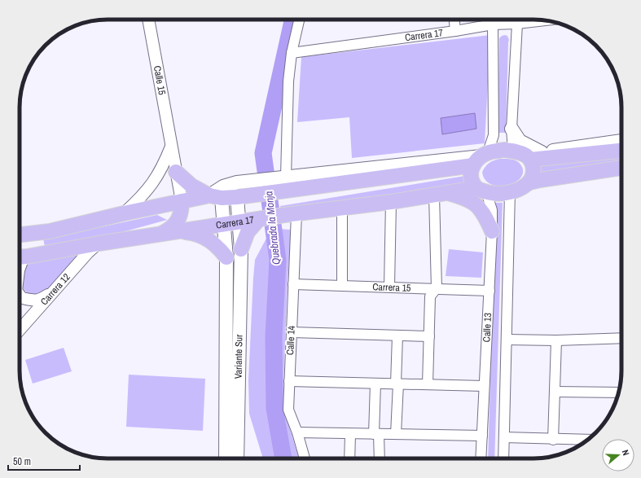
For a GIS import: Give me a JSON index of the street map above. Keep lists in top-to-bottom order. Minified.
{"streets":{"main road":["Carrera 17","Variante Sur"],"street":["Calle 15","Carrera 15","Carrera 12","Calle 13","Calle 14"]},"crossings":[["Carrera 17","Carrera 12"],["Carrera 17","Calle 13"],["Carrera 17","Calle 14"],["Carrera 17","Variante Sur"],["Carrera 15","Calle 13"],["Carrera 15","Calle 14"]],"water":["Quebrada la Monja"],"scale_bar":"50 m","north":"right"}
